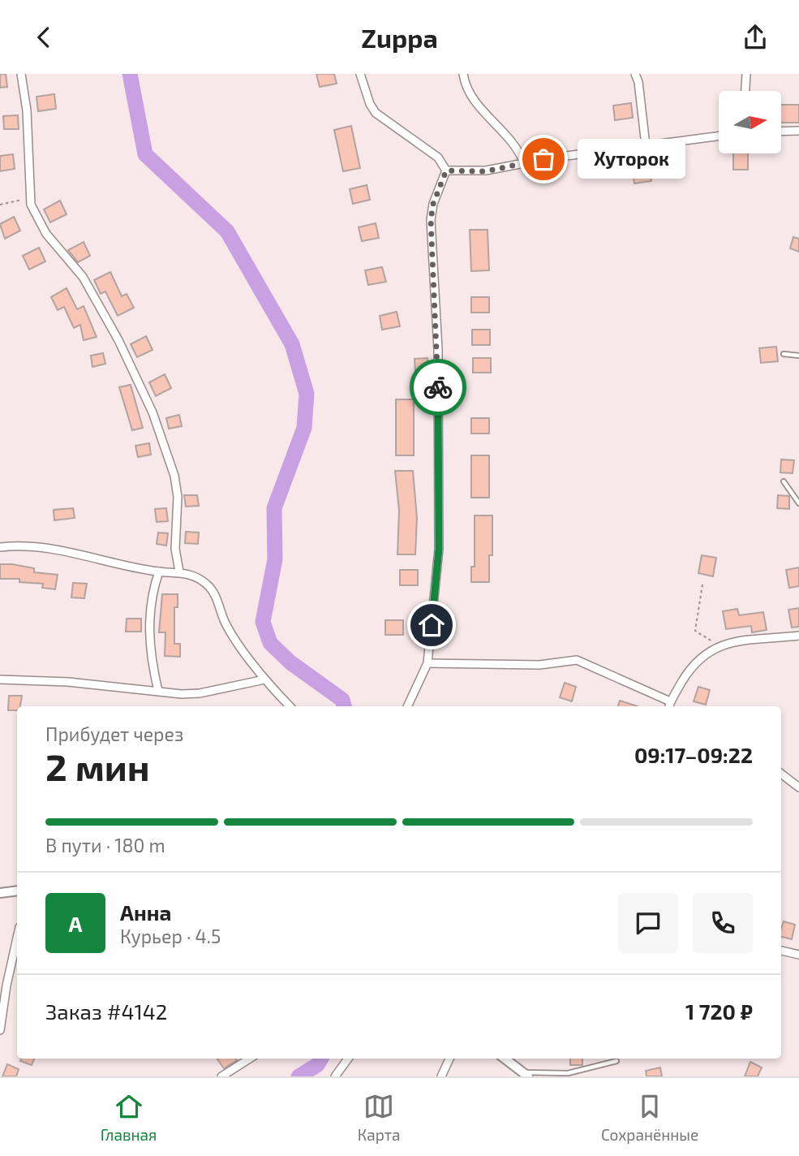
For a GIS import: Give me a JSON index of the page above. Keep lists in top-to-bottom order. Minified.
{"places":["Хуторок"],"north":"right","page":{"header":"Zuppa","bubble":"Хуторок","heading":["2 мин","Прибудет через","09:17–09:22"],"panel":["Анна","Курьер · 4.5","Заказ #4142","1 720 ₽"],"bar":"В пути · 180 m","round":"А","tabs":["Главная","Карта","Сохранённые"]}}
